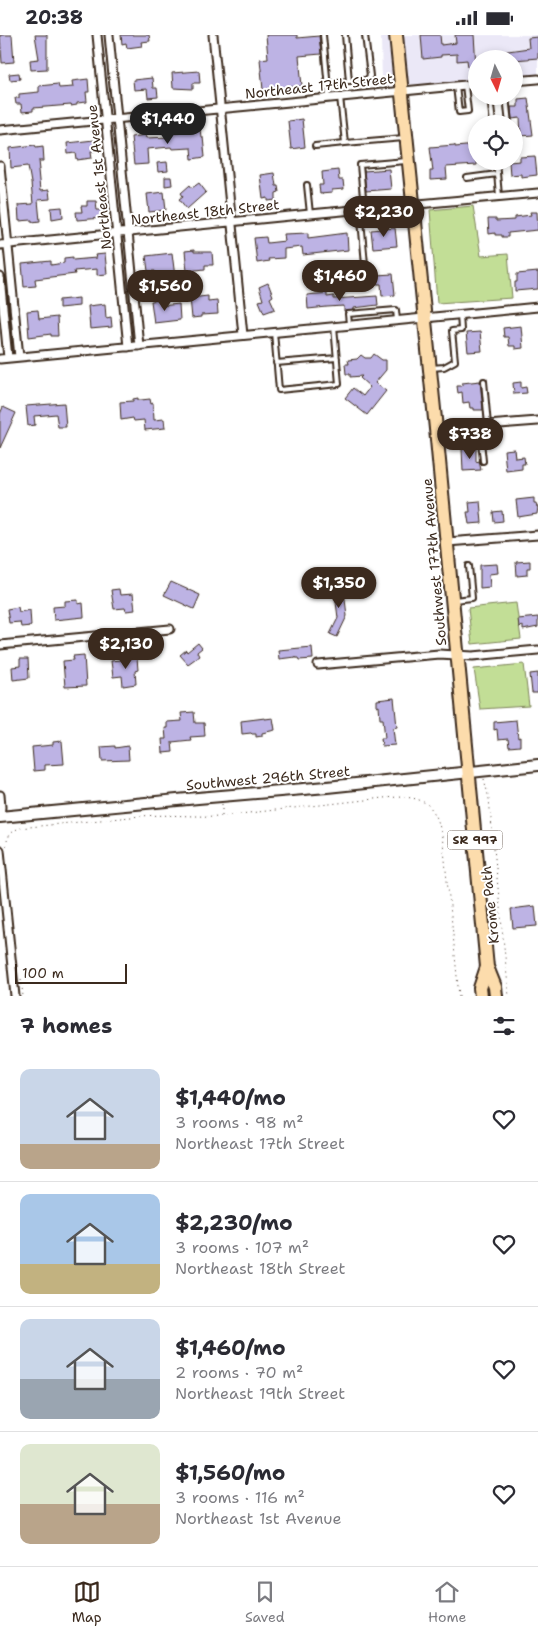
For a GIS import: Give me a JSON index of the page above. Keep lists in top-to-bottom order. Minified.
{"streets":{"highway":["Southwest 177th Avenue","SR 997"],"street":["Northeast 17th Street","Northeast 1st Avenue","Northeast 18th Street","Southwest 296th Street"],"path":["Krome Path"]},"crossings":[["Northeast 17th Street","Northeast 1st Avenue"],["Northeast 17th Street","Southwest 177th Avenue"],["Northeast 1st Avenue","Northeast 18th Street"],["Northeast 18th Street","Southwest 177th Avenue"],["Southwest 177th Avenue","Southwest 296th Street"]],"scale_bar":"100 m","north":"bottom","page":{"status":"20:38","price":["$1,440","$2,230","$1,460","$1,560","$738","$1,350","$2,130"],"scale":"100 m","heading":"7 homes","list":[{"name":"$1,440/mo","note":"3 rooms · 98 m² · Northeast 17th Street"},{"name":"$2,230/mo","note":"3 rooms · 107 m² · Northeast 18th Street"},{"name":"$1,460/mo","note":"2 rooms · 70 m² · Northeast 19th Street"},{"name":"$1,560/mo","note":"3 rooms · 116 m² · Northeast 1st Avenue"}],"tabs":["Map","Saved","Home"]}}
